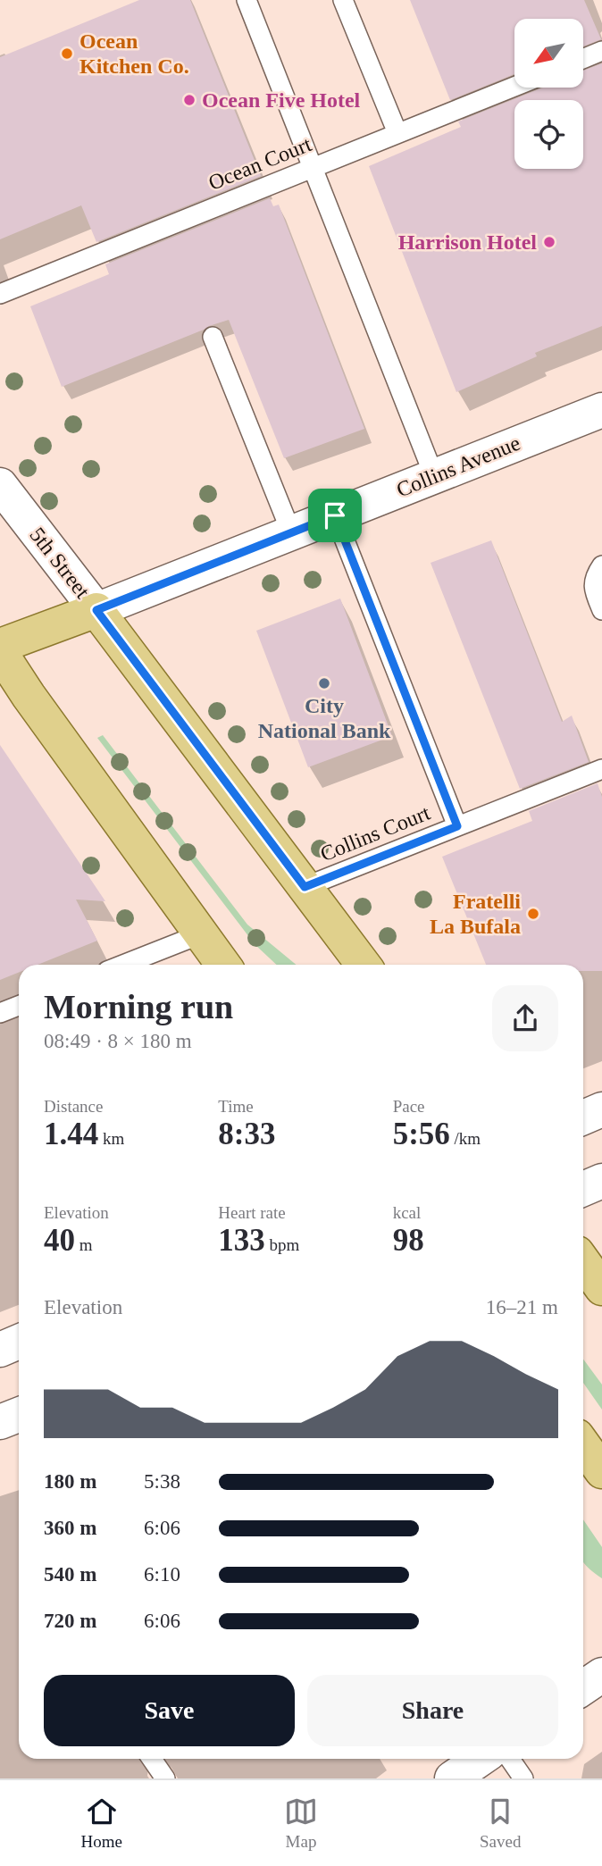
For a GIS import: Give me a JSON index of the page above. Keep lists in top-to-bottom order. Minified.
{"streets":{"main road":["Collins Avenue","5th Street"],"lane":["Ocean Court","Collins Court"]},"crossings":[["Collins Avenue","5th Street"],["5th Street","Collins Court"]],"places":["Ocean Kitchen Co.","Ocean Five Hotel","Harrison Hotel","City National Bank","Fratelli La Bufala"],"north":"bottom left","page":{"heading":["Morning run","08:49 · 8 × 180 m"],"stats":[["Distance","1.44 km"],["Time","8:33"],["Pace","5:56 /km"],["Elevation","40 m"],["Heart rate","133 bpm"],["kcal","98"]],"chart":["Elevation","16–21 m"],"list":[{"name":"180 m","note":"5:38"},{"name":"360 m","note":"6:06"},{"name":"540 m","note":"6:10"},{"name":"720 m","note":"6:06"}],"buttons":["Save","Share"],"tabs":["Home","Map","Saved"]}}
